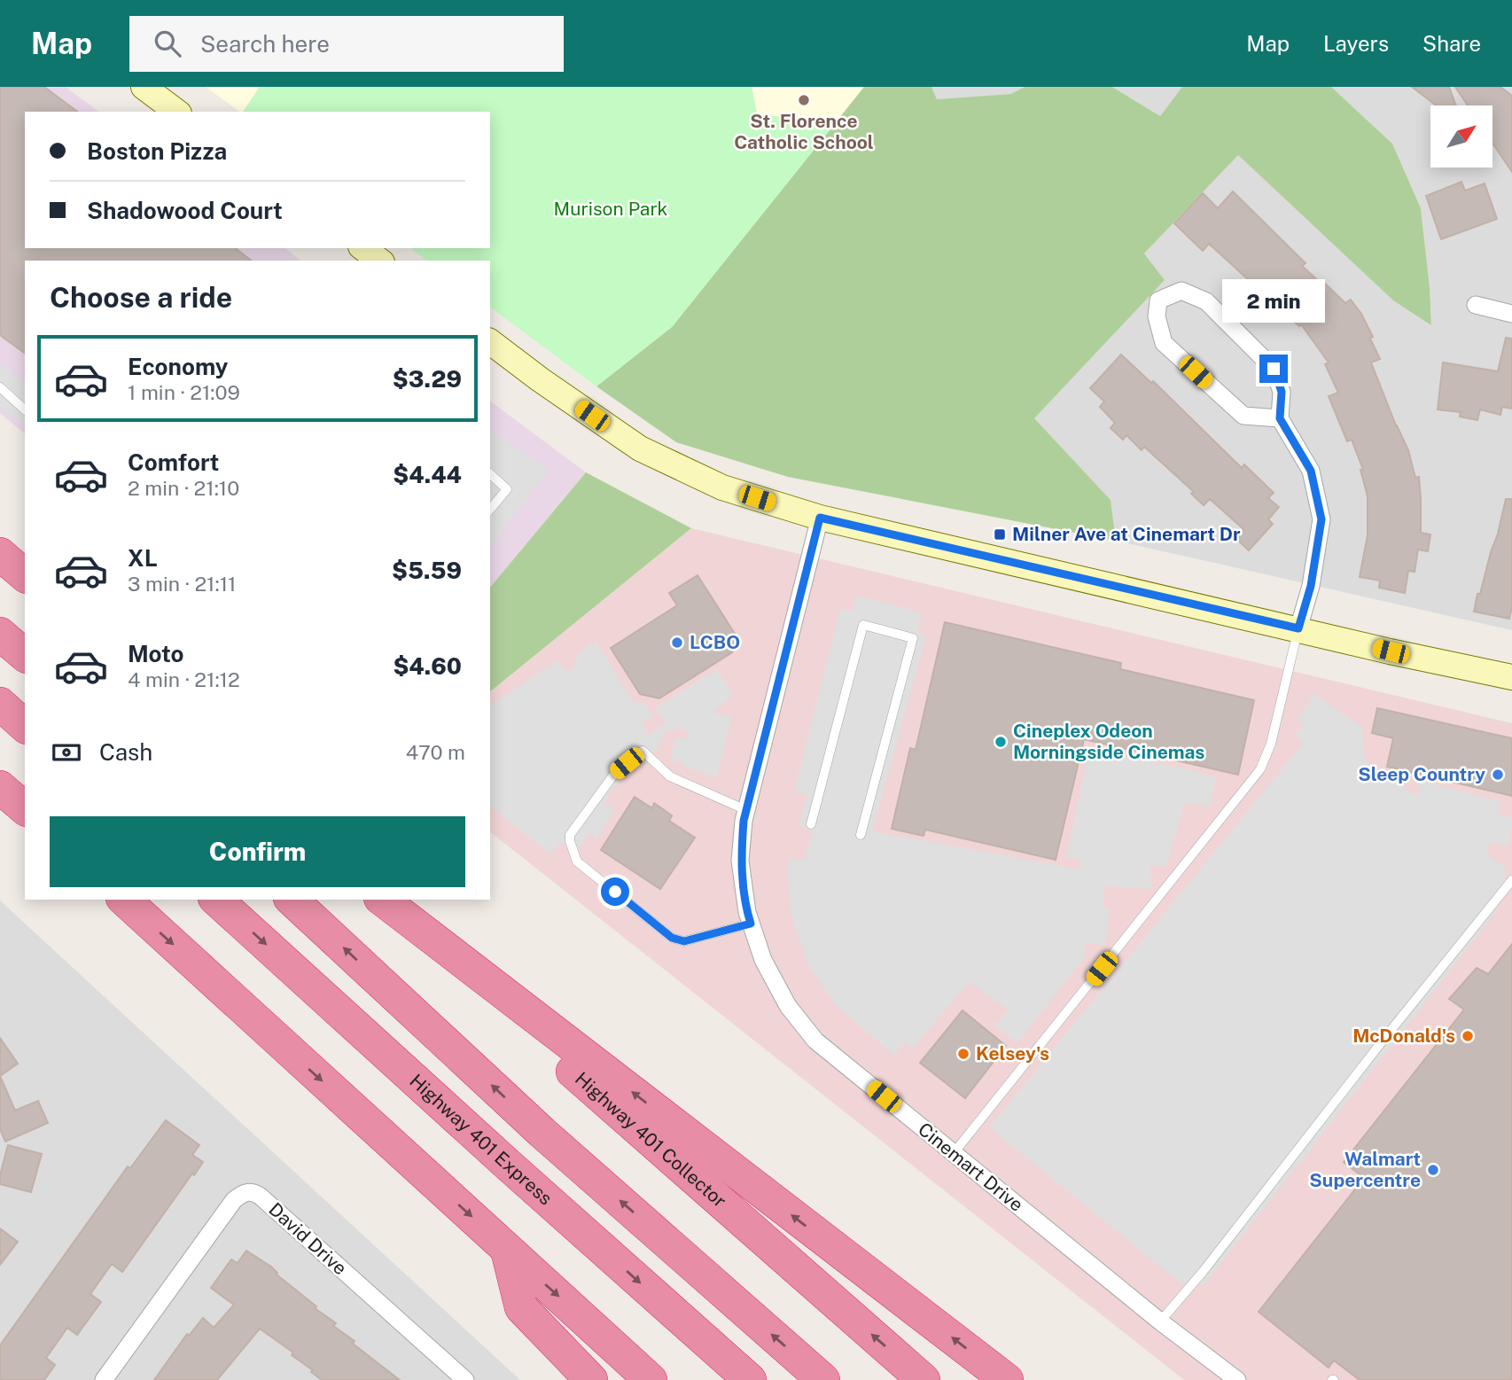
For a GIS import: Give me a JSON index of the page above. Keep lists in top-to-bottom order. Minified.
{"streets":{"highway":["Highway 401 Express","Highway 401 Collector"],"street":["Cinemart Drive","David Drive"]},"parks":["Murison Park"],"places":{"other":["St. Florence Catholic School","LCBO","Cineplex Odeon Morningside Cinemas","Sleep Country","McDonald's","Kelsey's","Walmart Supercentre"],"transit":["Milner Ave at Cinemart Dr"]},"north":"top right","page":{"header":"Map","search":"Search here","nav":["Map","Layers","Share"],"banner":["Boston Pizza","Shadowood Court"],"heading":"Choose a ride","bubble":"2 min","list":[{"name":"Economy","note":"1 min · 21:09","value":"$3.29"},{"name":"Comfort","note":"2 min · 21:10","value":"$4.44"},{"name":"XL","note":"3 min · 21:11","value":"$5.59"},{"name":"Moto","note":"4 min · 21:12","value":"$4.60"}],"pay":["Cash","470 m"],"buttons":"Confirm"}}
